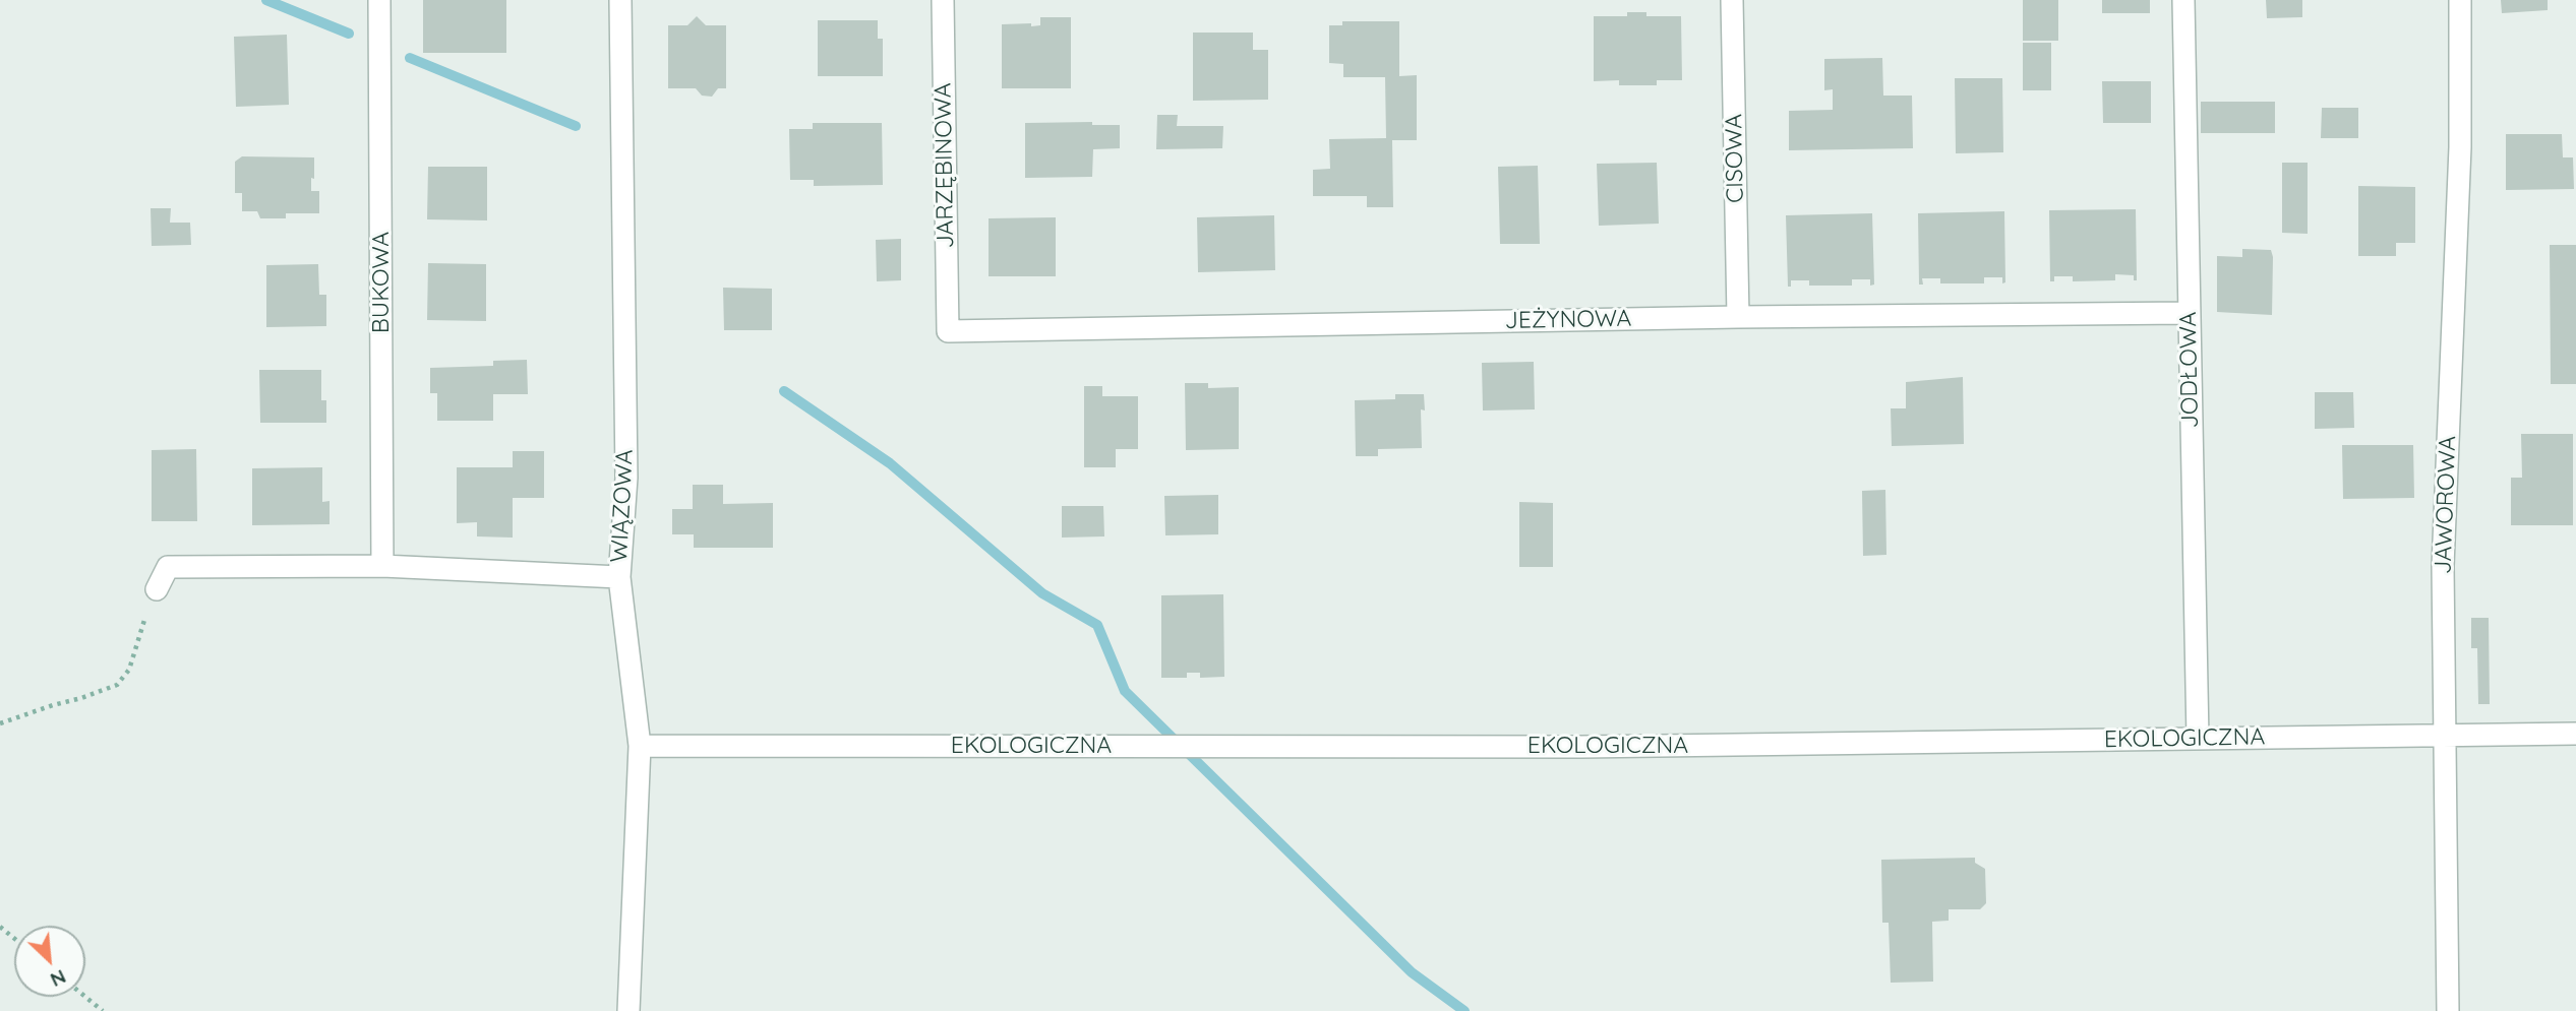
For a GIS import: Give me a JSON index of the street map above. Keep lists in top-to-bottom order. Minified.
{"streets":{"street":["CISOWA","JARZĘBINOWA","BUKOWA","JEŻYNOWA","JODŁOWA","JAWOROWA","WIĄZOWA","EKOLOGICZNA"]},"crossings":[["CISOWA","JEŻYNOWA"],["JARZĘBINOWA","JEŻYNOWA"],["JEŻYNOWA","JODŁOWA"],["JODŁOWA","EKOLOGICZNA"],["JAWOROWA","EKOLOGICZNA"],["WIĄZOWA","EKOLOGICZNA"]],"north":"bottom right"}
